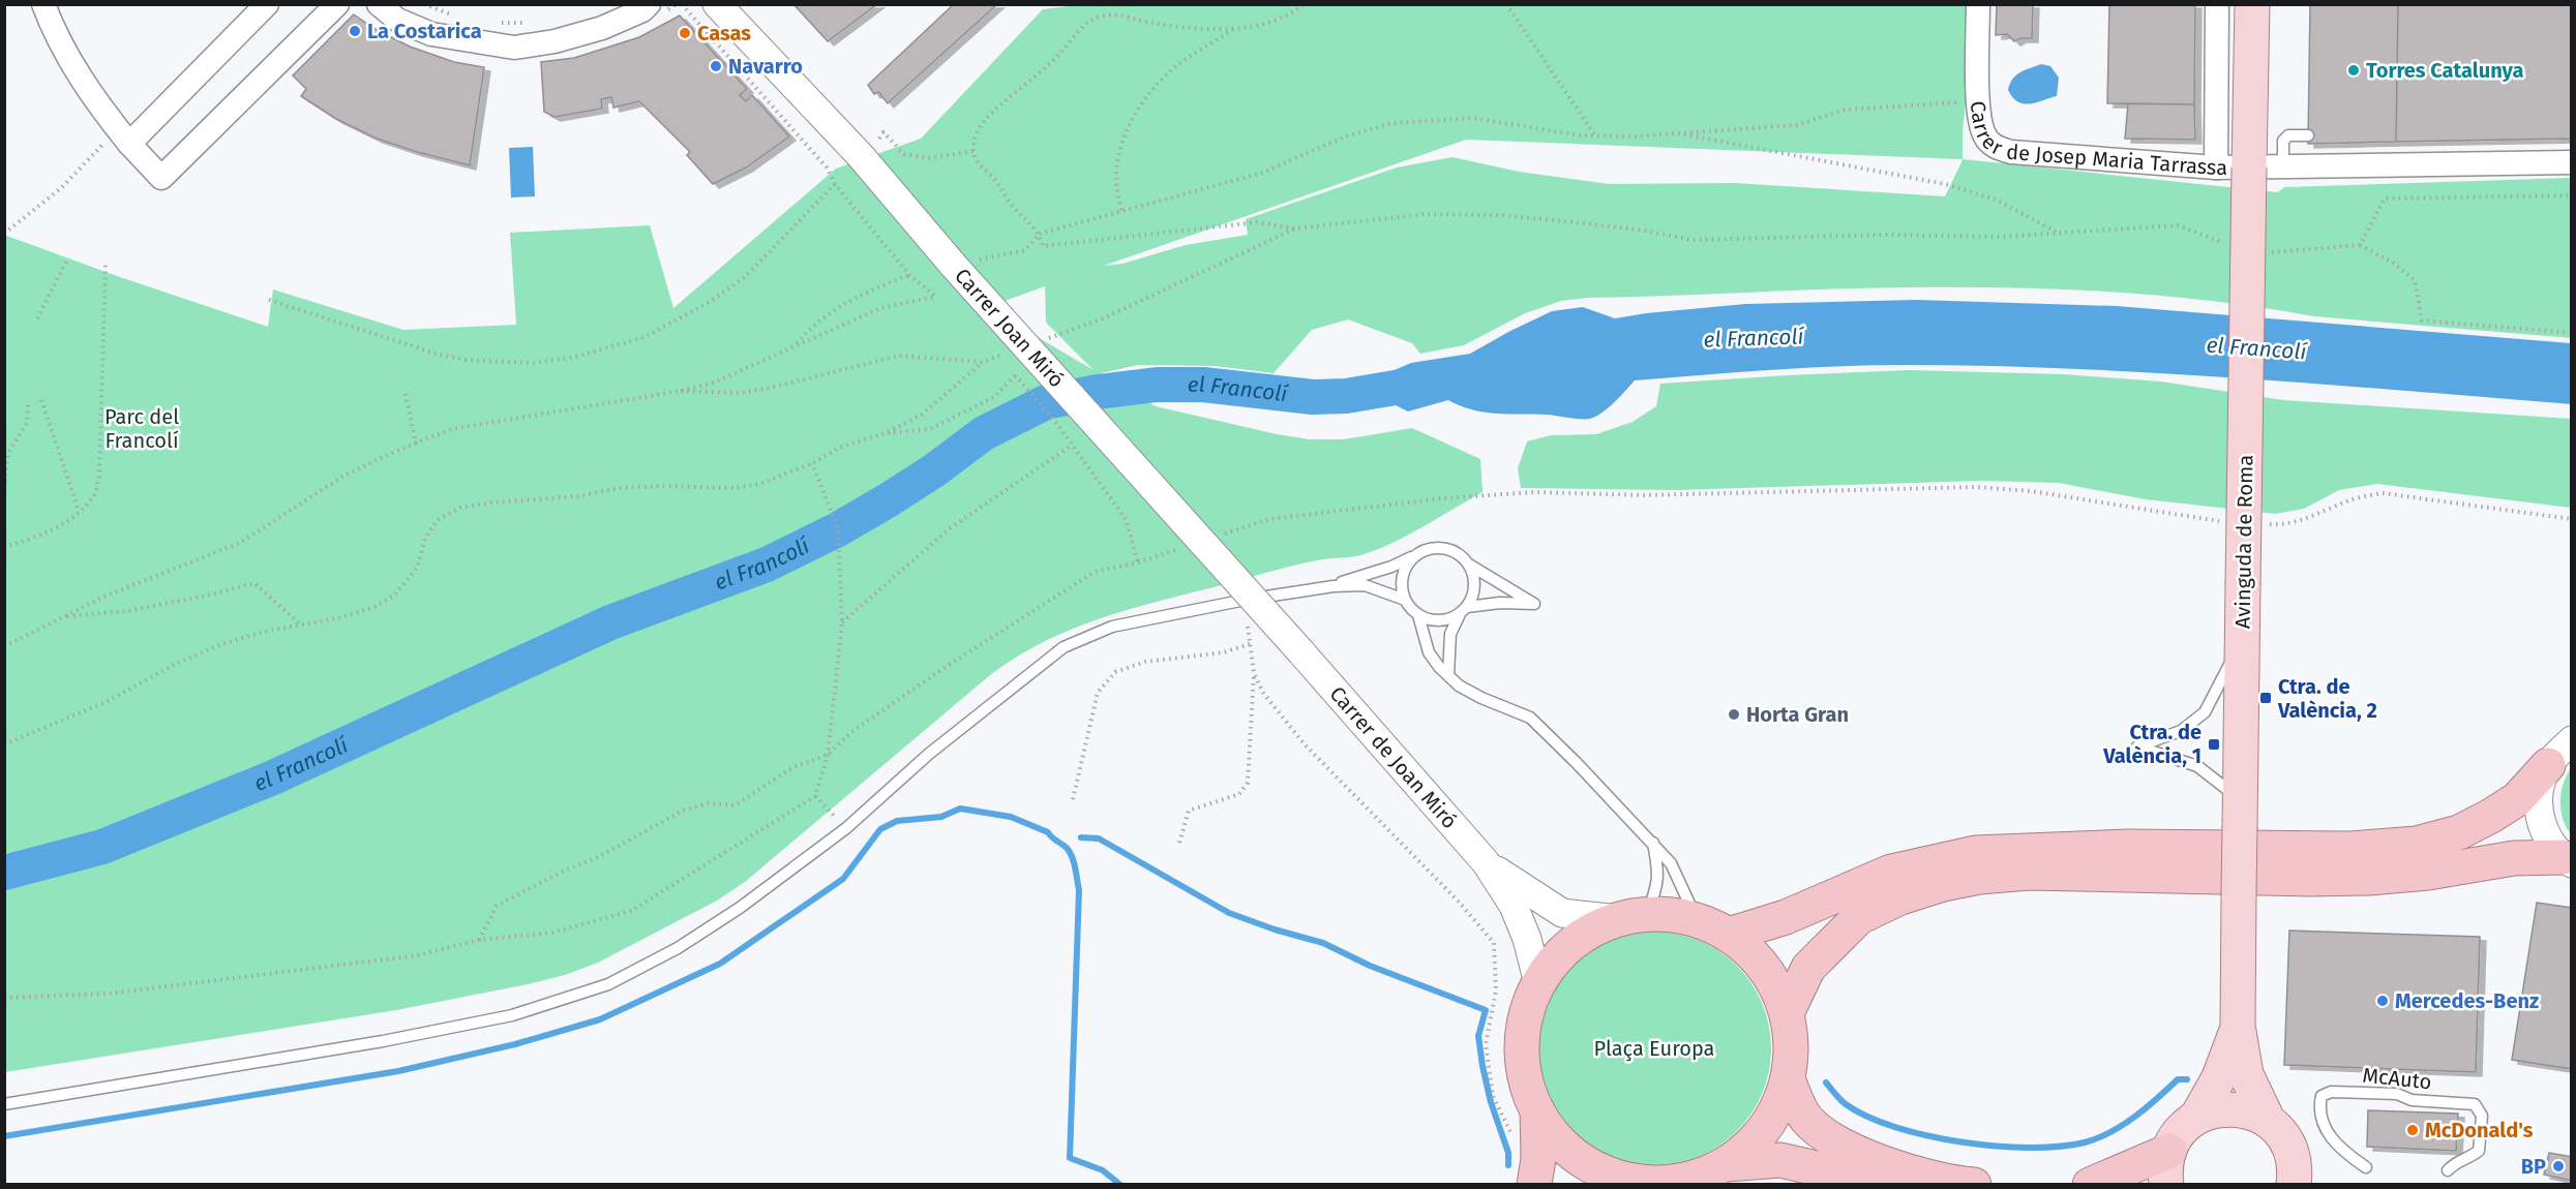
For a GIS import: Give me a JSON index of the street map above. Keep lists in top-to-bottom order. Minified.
{"streets":{"main road":["Avinguda de Roma"],"street":["Carrer de Josep Maria Tarrassa","Carrer Joan Miró","Carrer de Joan Miró"],"lane":["McAuto"]},"crossings":[["Carrer de Josep Maria Tarrassa","Avinguda de Roma"],["Carrer Joan Miró","Carrer de Joan Miró"]],"water":["el Francolí"],"parks":["Parc del Francolí","Plaça Europa"],"places":{"other":["La Costarica","Casas","Navarro","Torres Catalunya","Horta Gran","Mercedes-Benz","McDonald's","BP"],"transit":["Ctra. de València, 2","Ctra. de València, 1"]}}
